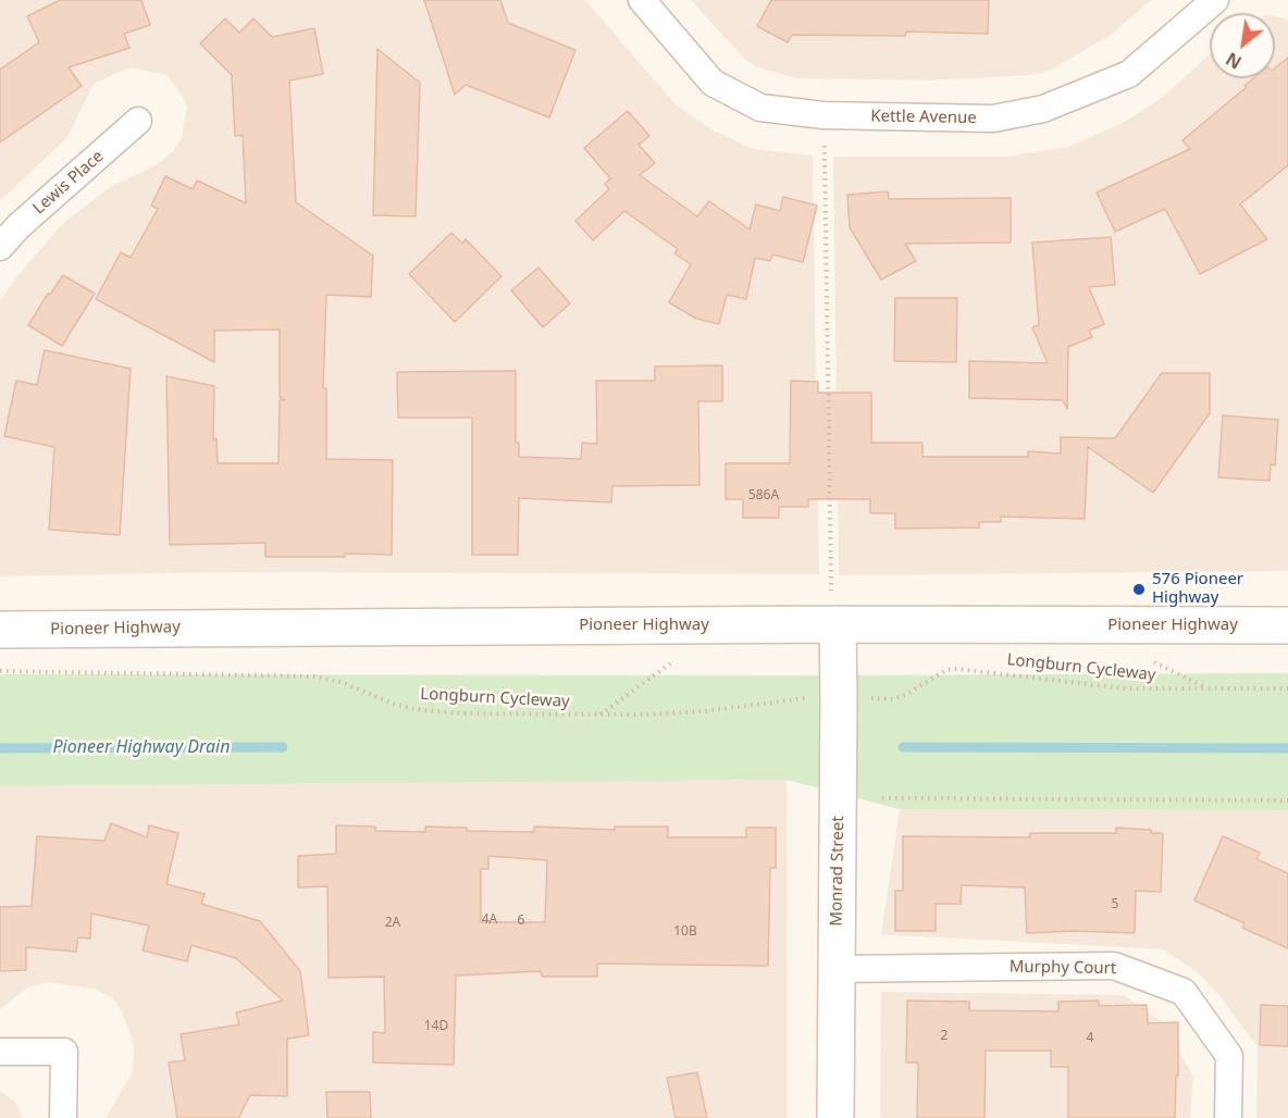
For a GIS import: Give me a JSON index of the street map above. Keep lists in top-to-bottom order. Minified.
{"streets":{"main road":["Pioneer Highway","Monrad Street"],"street":["Kettle Avenue","Lewis Place","Murphy Court"],"path":["Longburn Cycleway"]},"crossings":[["Pioneer Highway","Monrad Street"],["Monrad Street","Murphy Court"]],"water":["Pioneer Highway Drain"],"places":["576 Pioneer Highway"],"house_numbers":["586A","5","4A","6","2A","10B","14D","2","4"],"north":"bottom left"}
